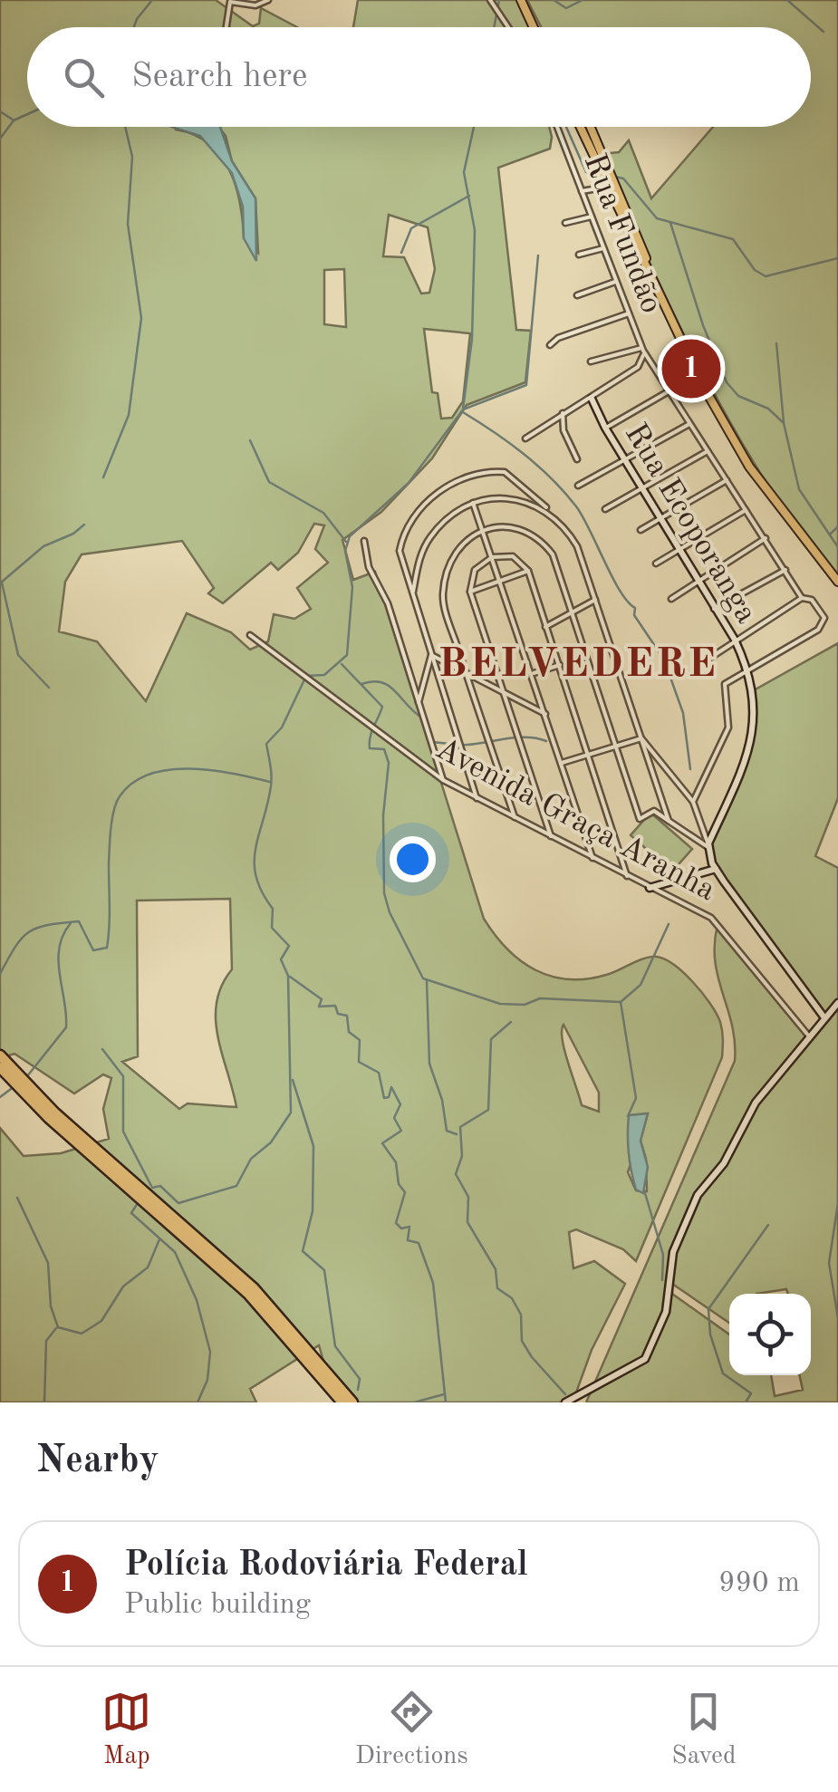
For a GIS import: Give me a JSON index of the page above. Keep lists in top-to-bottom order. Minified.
{"streets":{"street":["Rua Fundão","Rua Ecoporanga","Avenida Graça Aranha"]},"crossings":[["Rua Fundão","Rua Ecoporanga"]],"districts":["BELVEDERE"],"page":{"search":"Search here","pins":"1","heading":"Nearby","list":[{"mark":"1","name":"Polícia Rodoviária Federal","note":"Public building","value":"990 m"}],"nav":["Map","Directions","Saved"]}}
